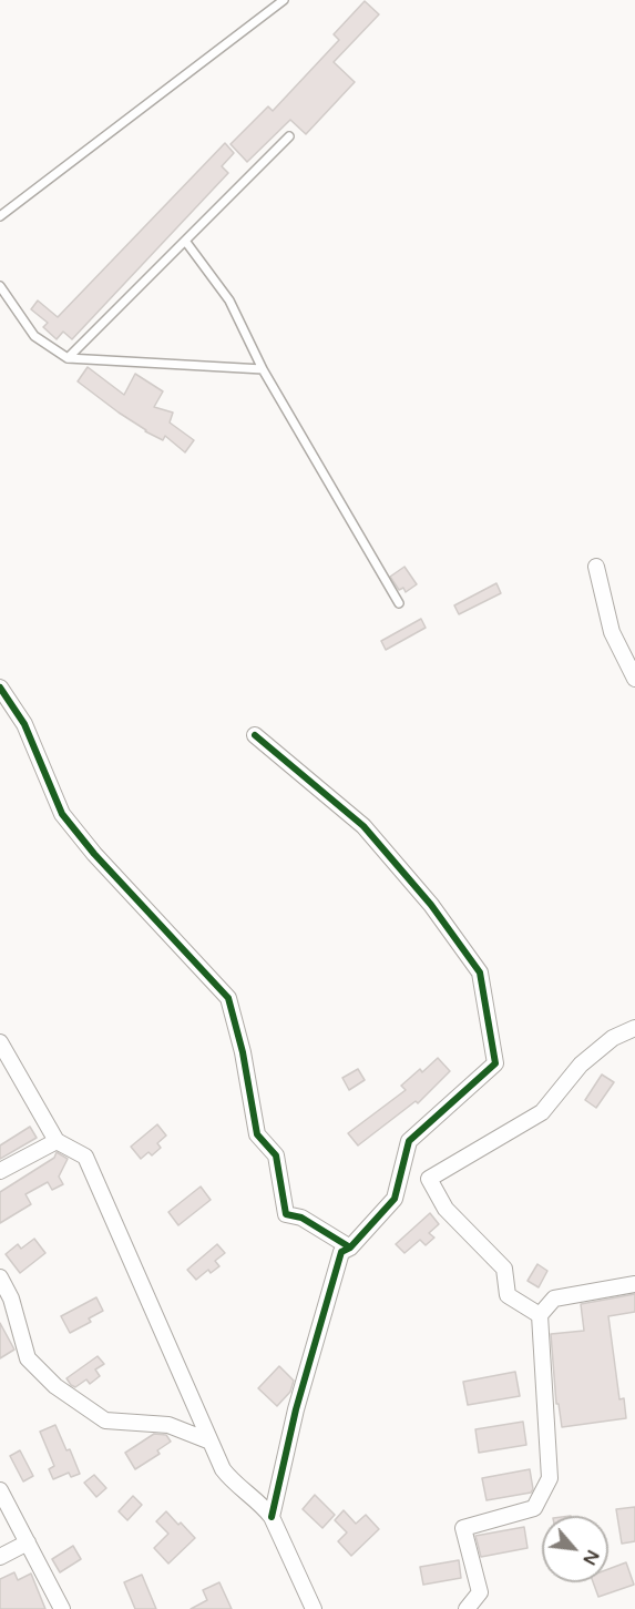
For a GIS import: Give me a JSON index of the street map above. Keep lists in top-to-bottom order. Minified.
{"north":"bottom right"}
